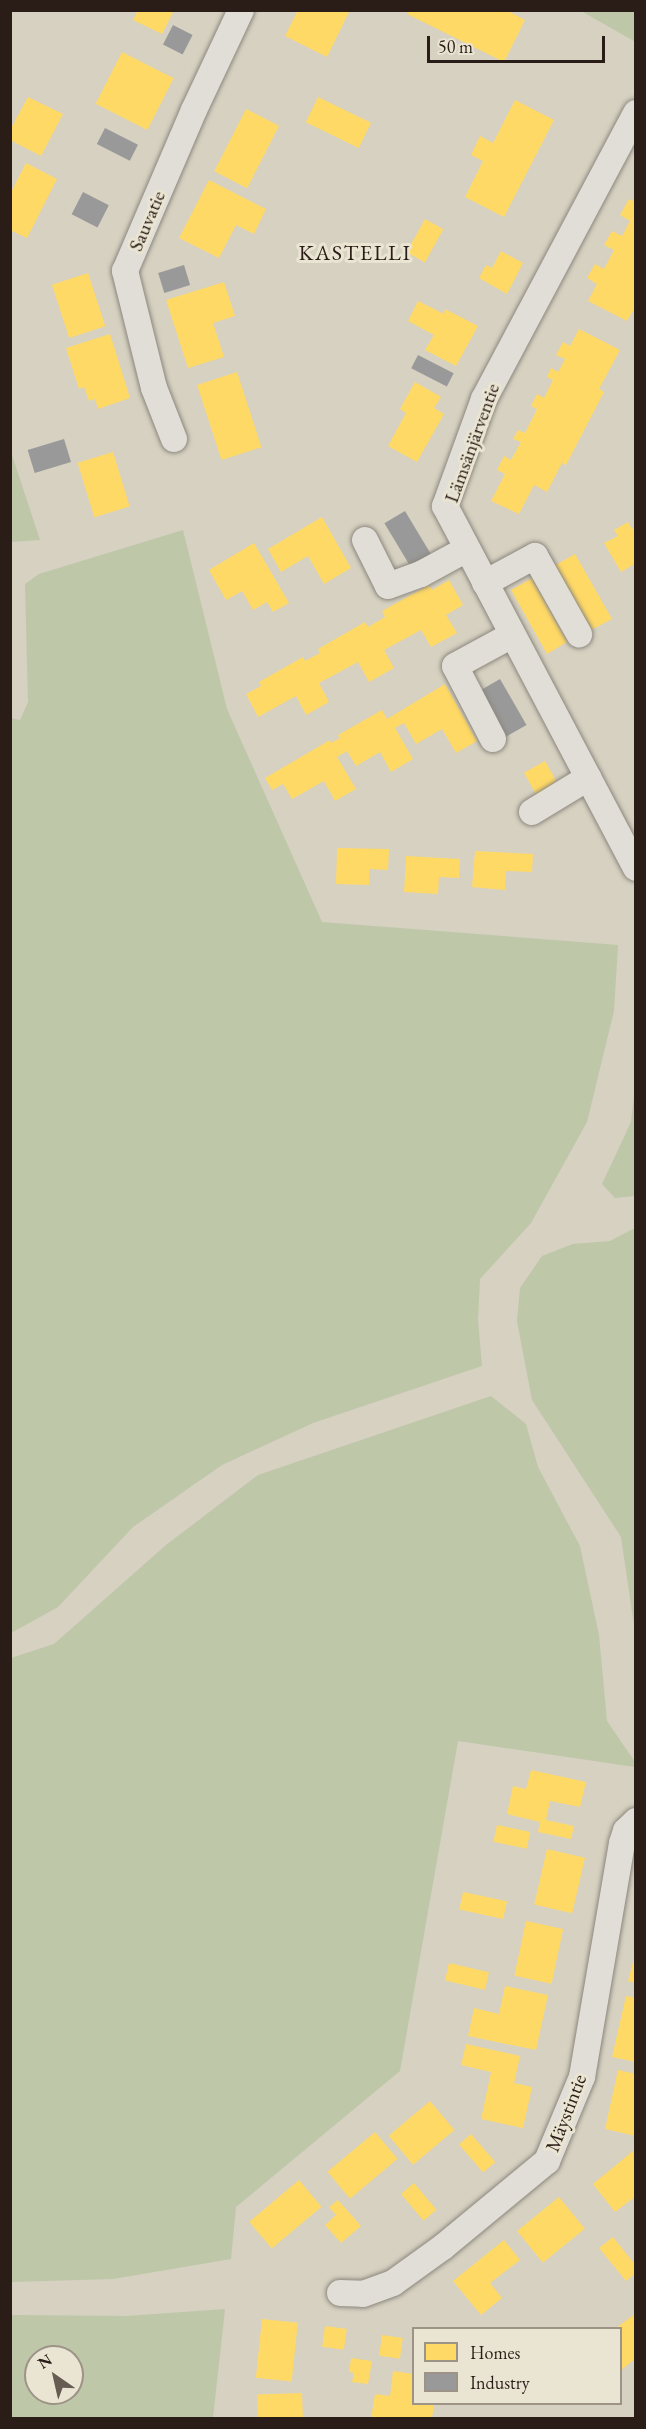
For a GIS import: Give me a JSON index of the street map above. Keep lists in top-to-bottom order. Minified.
{"streets":{"street":["Sauvatie","Lämsänjärventie","Mäystintie"]},"districts":["KASTELLI"],"legend":["Homes","Industry"],"scale_bar":"50 m","north":"top left"}
